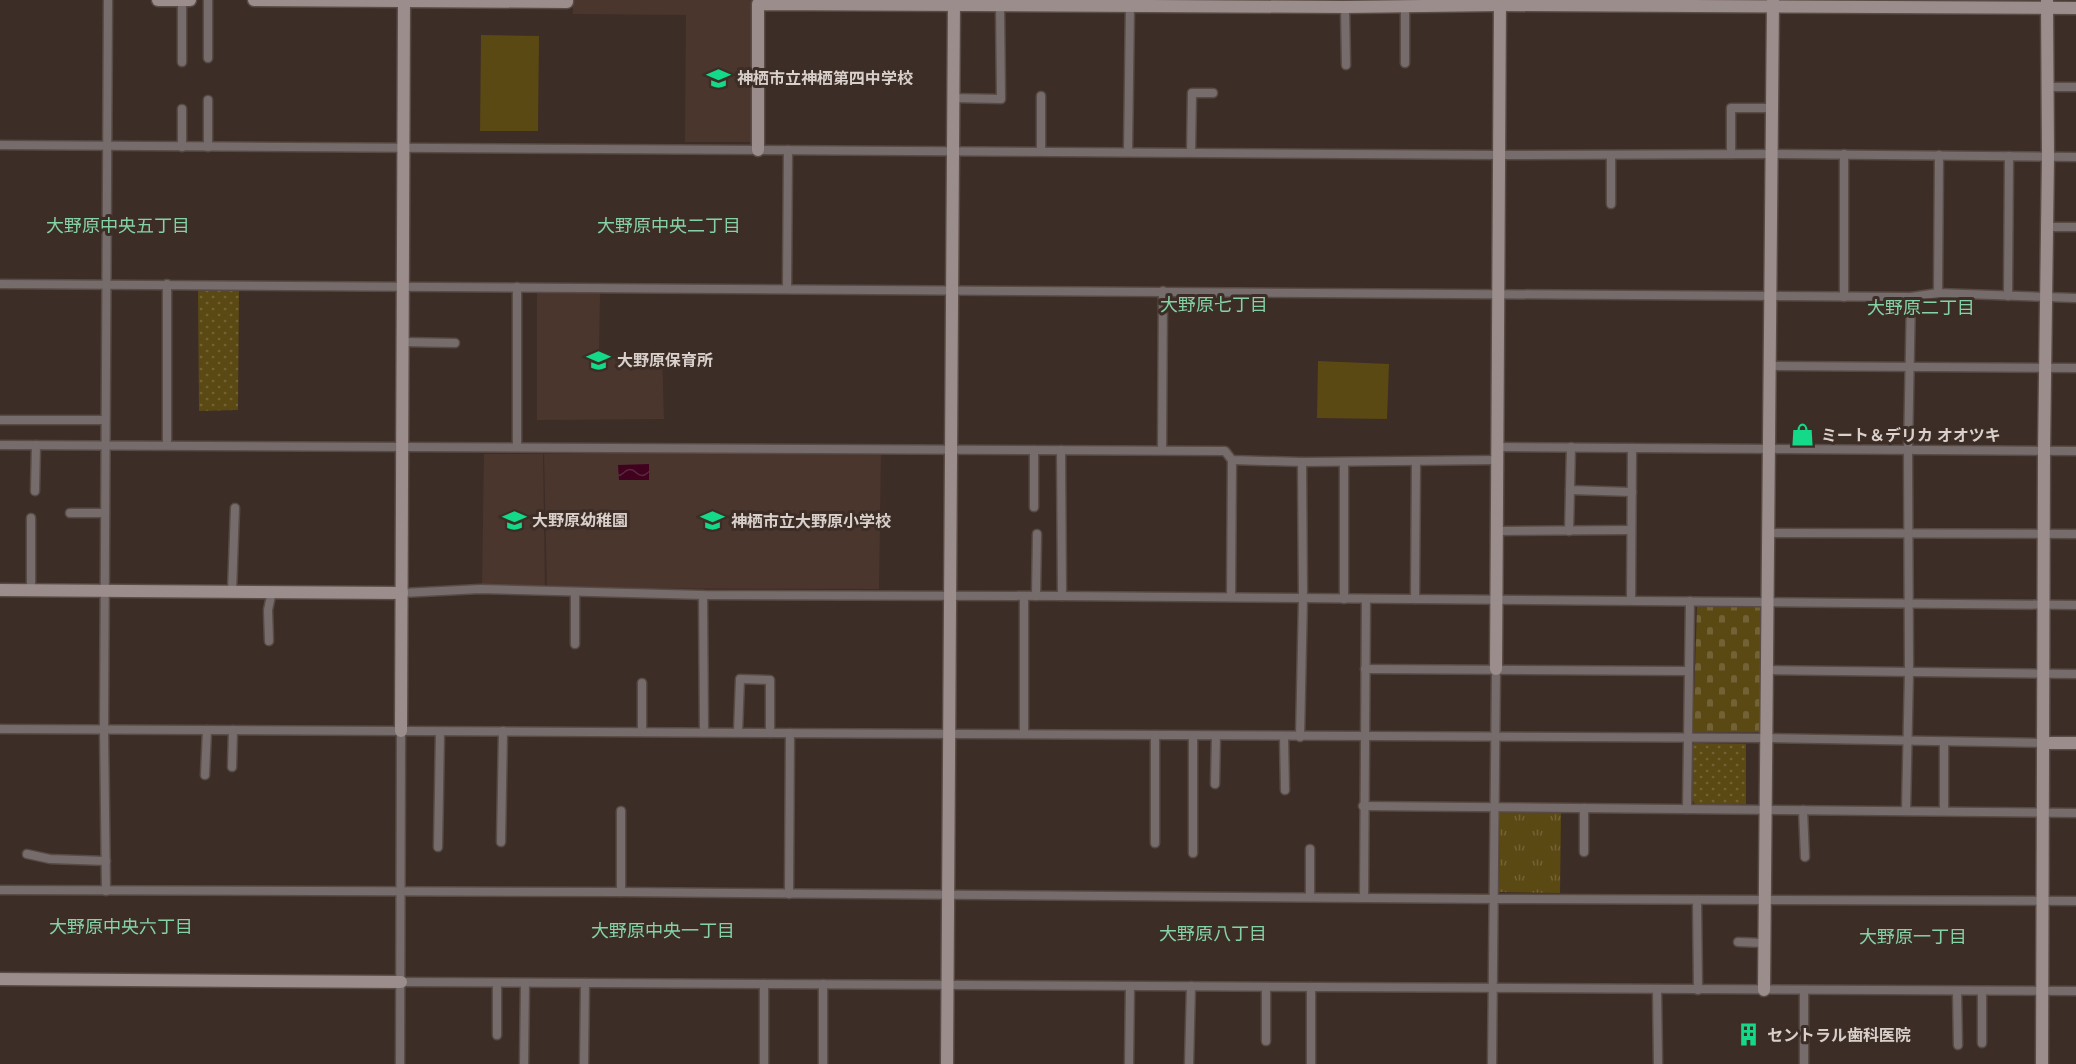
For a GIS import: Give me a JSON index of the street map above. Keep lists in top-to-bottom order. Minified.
{"districts":["大野原中央五丁目","大野原中央二丁目","大野原七丁目","大野原二丁目","大野原中央六丁目","大野原中央一丁目","大野原八丁目","大野原一丁目"],"places":{"school or university":["神栖市立神栖第四中学校","大野原保育所","大野原幼稚園","神栖市立大野原小学校"],"shop":["ミート＆デリカ オオツキ"],"building":["セントラル歯科医院"]}}
